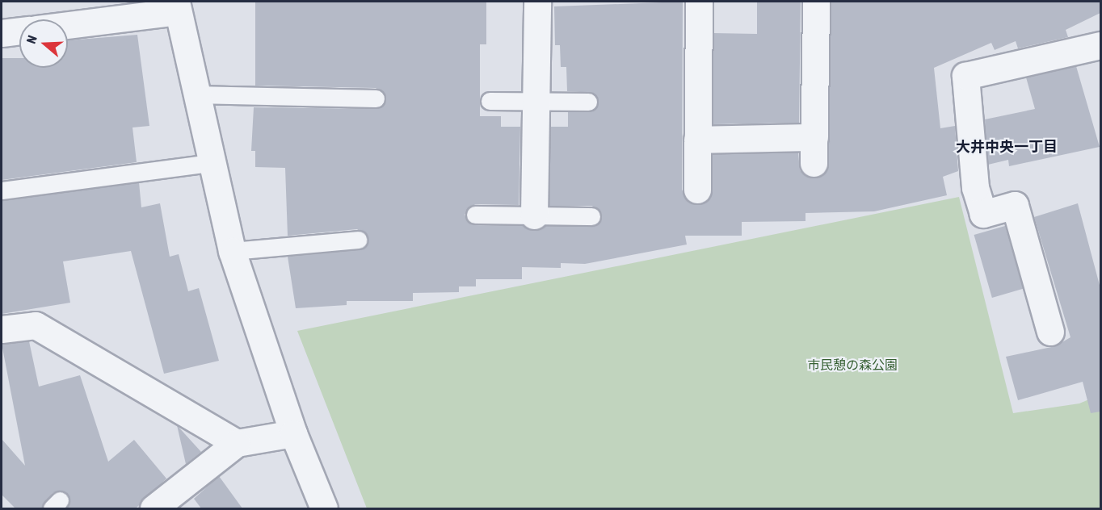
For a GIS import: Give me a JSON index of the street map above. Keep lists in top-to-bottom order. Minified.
{"districts":["大井中央一丁目"],"parks":["市民憩の森公園"],"north":"left"}
